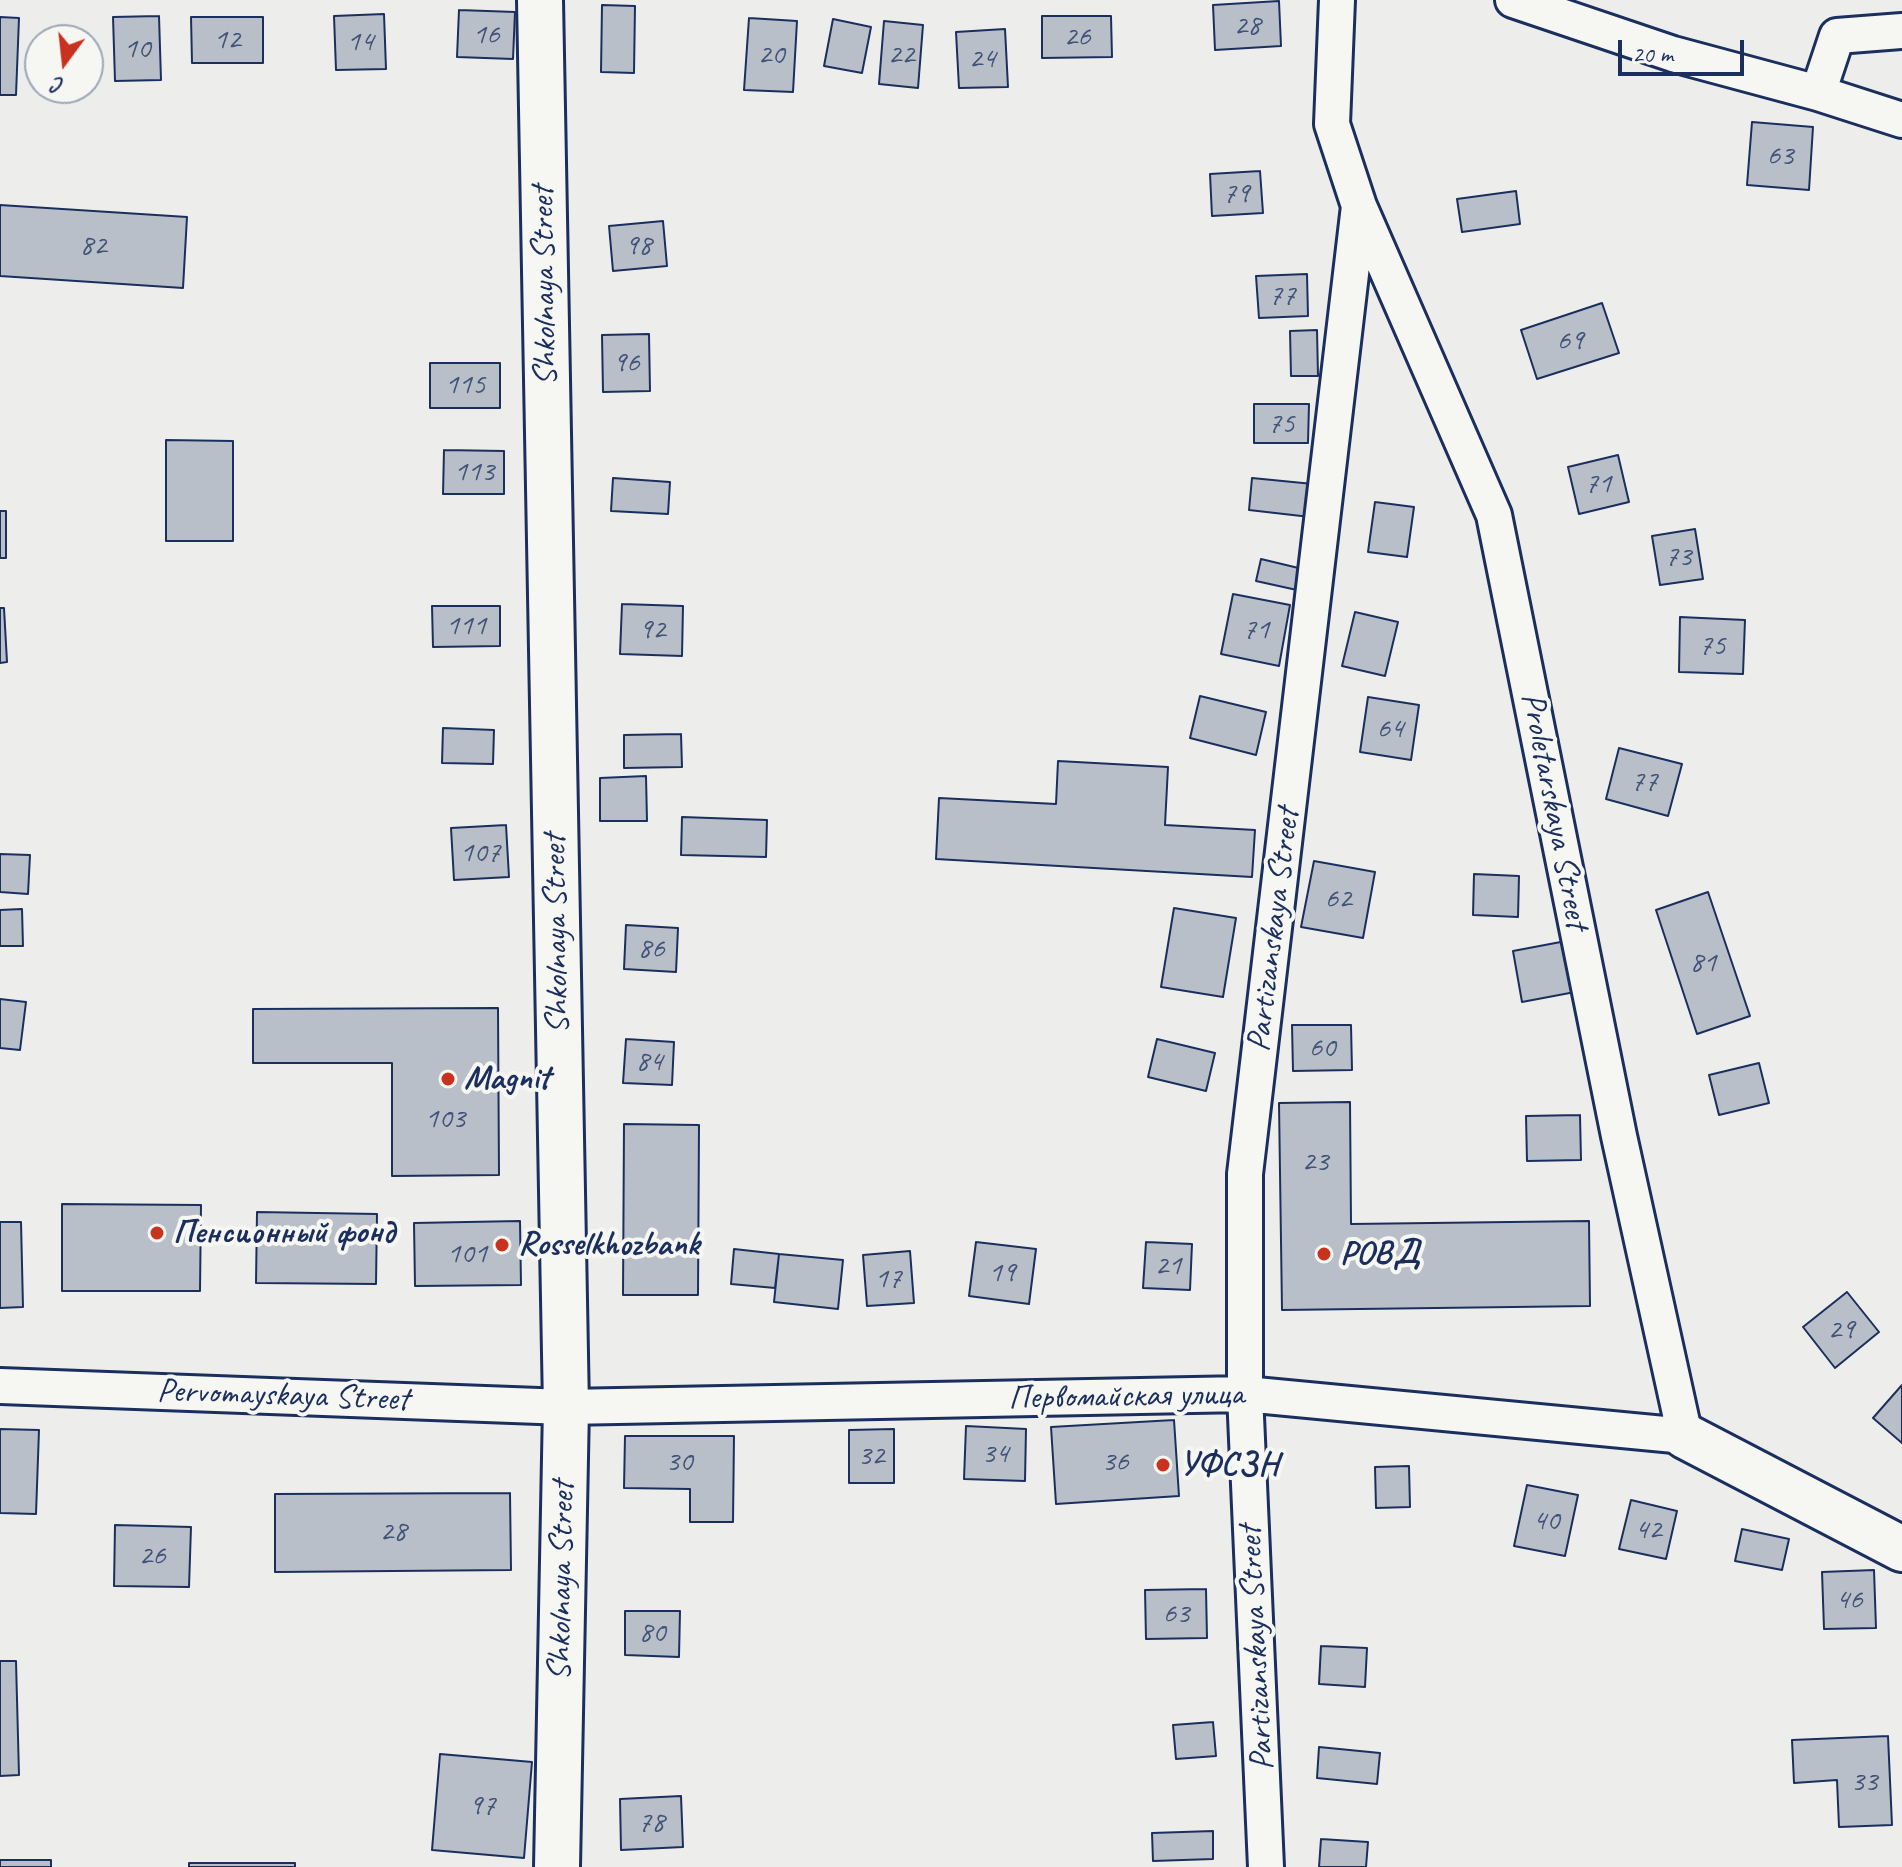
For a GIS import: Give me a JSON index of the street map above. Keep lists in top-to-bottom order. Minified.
{"streets":{"street":["Shkolnaya Street","Proletarskaya Street","Partizanskaya Street","Pervomayskaya Street","Первомайская улица"]},"crossings":[["Shkolnaya Street","Pervomayskaya Street"],["Shkolnaya Street","Первомайская улица"],["Proletarskaya Street","Partizanskaya Street"],["Proletarskaya Street","Первомайская улица"],["Partizanskaya Street","Первомайская улица"],["Pervomayskaya Street","Первомайская улица"]],"places":["Magnit","Пенсионный фонд","Rosselkhozbank","РОВД","УФСЗН"],"house_numbers":["28","16","26","12","14","10","20","22","24","63","79","82","98","77","69","96","115","75","113","71","73","111","92","71","75","64","77","107","62","86","81","60","84","103","23","101","21","19","17","29","34","32","30","36","40","42","28","26","46","63","80","33","97","78"],"scale_bar":"20 m","north":"bottom"}
